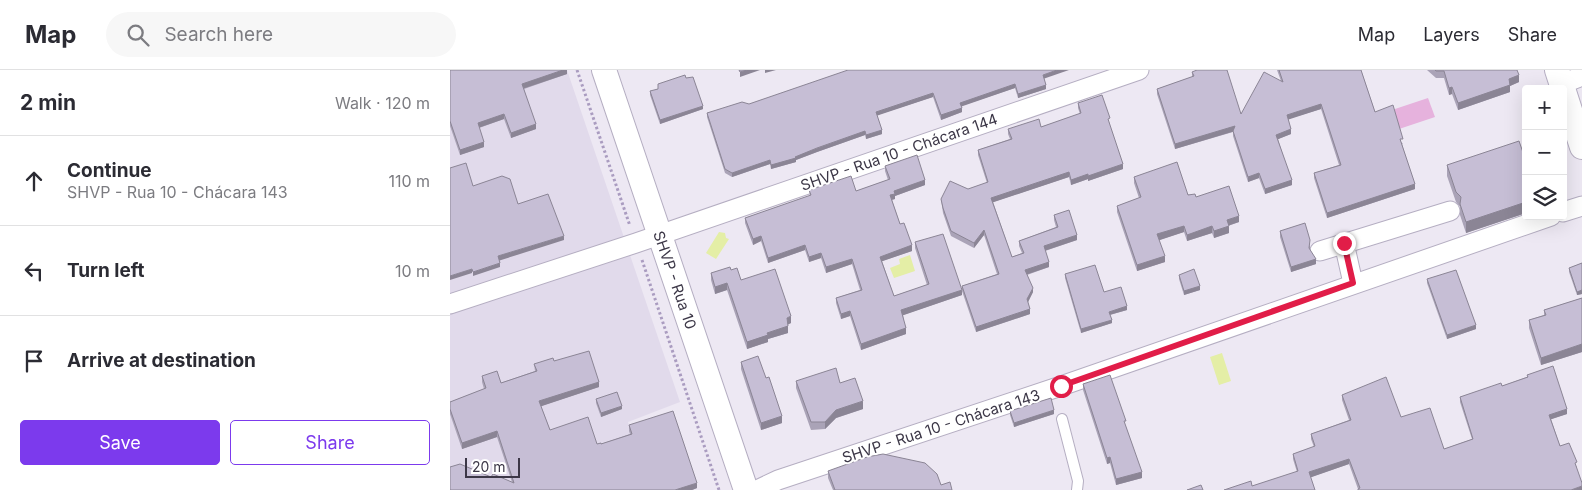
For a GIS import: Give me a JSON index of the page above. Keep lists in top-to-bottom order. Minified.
{"streets":{"street":["SHVP - Rua 10 - Chácara 144","SHVP - Rua 10","SHVP - Rua 10 - Chácara 143"]},"crossings":[["SHVP - Rua 10 - Chácara 144","SHVP - Rua 10"]],"scale_bar":"20 m","page":{"header":"Map","search":"Search here","nav":["Map","Layers","Share"],"heading":["2 min","Walk · 120 m"],"map_buttons":["+","−"],"list":[["Continue","SHVP - Rua 10 - Chácara 143","110 m"],["Turn left","10 m"],"Arrive at destination"],"buttons":["Save","Share"],"scale":"20 m"}}
